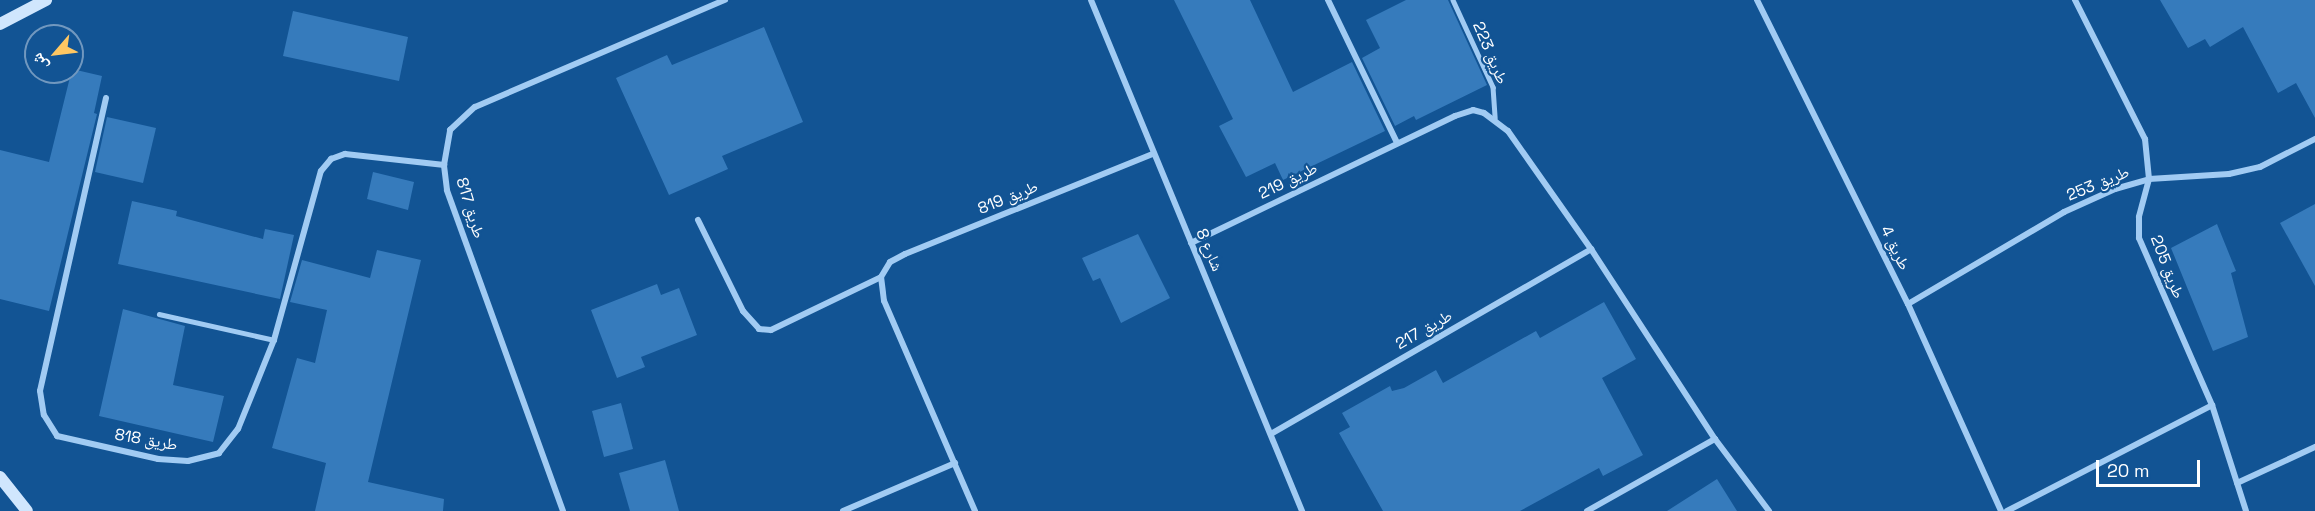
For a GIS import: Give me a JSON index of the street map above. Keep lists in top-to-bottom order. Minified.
{"streets":{"street":["طريق 219","طريق 253","طريق 819","طريق 817","طريق 4","شارع 8","طريق 205","طريق 217","طريق 818"],"lane":["طريق 223"]},"crossings":[["طريق 223","طريق 219"],["طريق 219","شارع 8"],["طريق 253","طريق 4"],["طريق 253","طريق 205"],["طريق 819","شارع 8"],["طريق 817","طريق 818"],["شارع 8","طريق 217"]],"scale_bar":"20 m","north":"bottom left"}
